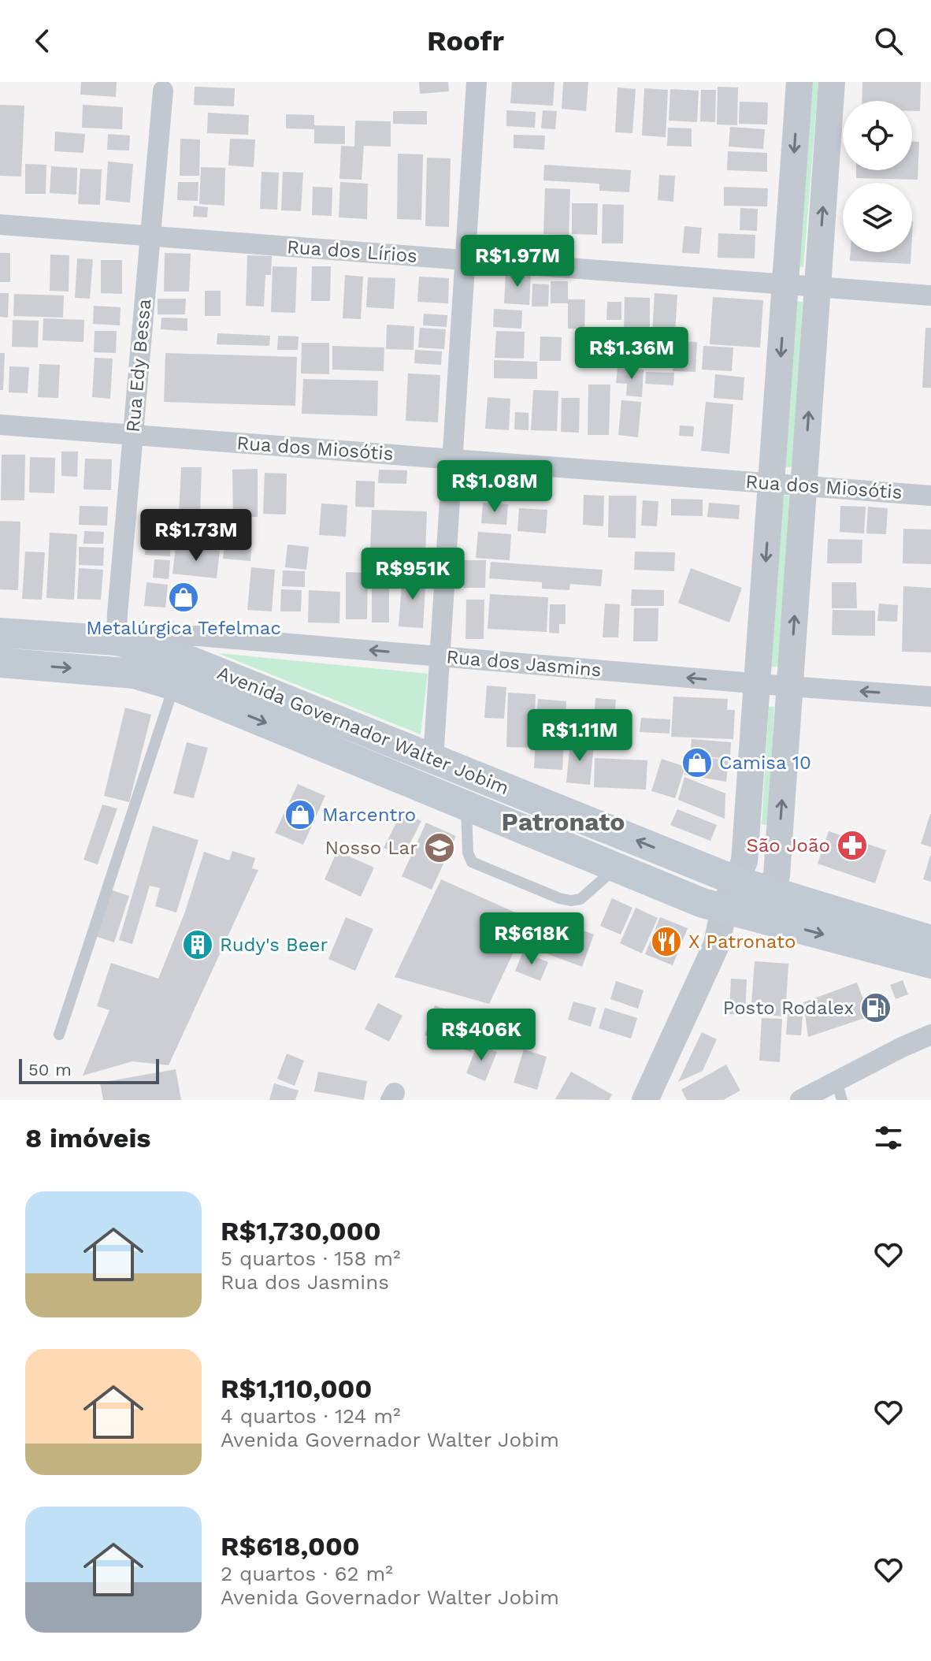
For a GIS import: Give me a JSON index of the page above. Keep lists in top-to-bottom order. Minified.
{"streets":{"main road":["Avenida Governador Walter Jobim"],"street":["Rua dos Lírios","Rua Edy Bessa","Rua dos Miosótis","Rua dos Jasmins"]},"crossings":[["Rua dos Lírios","Rua Edy Bessa"],["Rua Edy Bessa","Rua dos Miosótis"],["Rua Edy Bessa","Rua dos Jasmins"],["Rua Edy Bessa","Avenida Governador Walter Jobim"],["Rua dos Jasmins","Avenida Governador Walter Jobim"]],"one_way":["Rua dos Jasmins"],"districts":["Patronato"],"places":{"shop":["Metalúrgica Tefelmac","Camisa 10","Marcentro"],"pharmacy":["São João"],"school or university":["Nosso Lar"],"restaurant":["X Patronato"],"building":["Rudy's Beer"],"fuel station":["Posto Rodalex"]},"scale_bar":"50 m","page":{"header":"Roofr","price":["R$1.97M","R$1.36M","R$1.08M","R$1.73M","R$951K","R$1.11M","R$618K","R$406K"],"scale":"50 m","heading":"8 imóveis","list":[{"name":"R$1,730,000","note":"5 quartos · 158 m² · Rua dos Jasmins"},{"name":"R$1,110,000","note":"4 quartos · 124 m² · Avenida Governador Walter Jobim"},{"name":"R$618,000","note":"2 quartos · 62 m² · Avenida Governador Walter Jobim"}]}}
